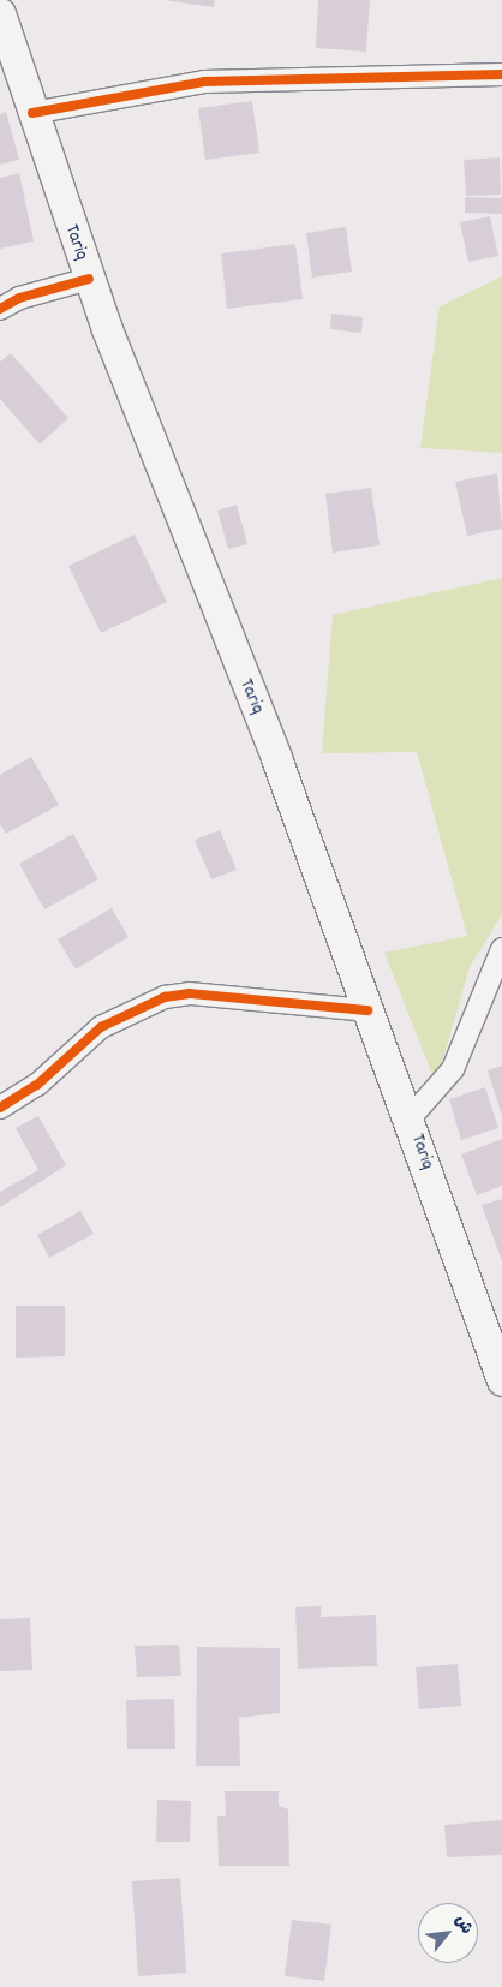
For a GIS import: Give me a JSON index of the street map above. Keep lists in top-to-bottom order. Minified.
{"streets":{"main road":["Tariq"]},"north":"top right"}
